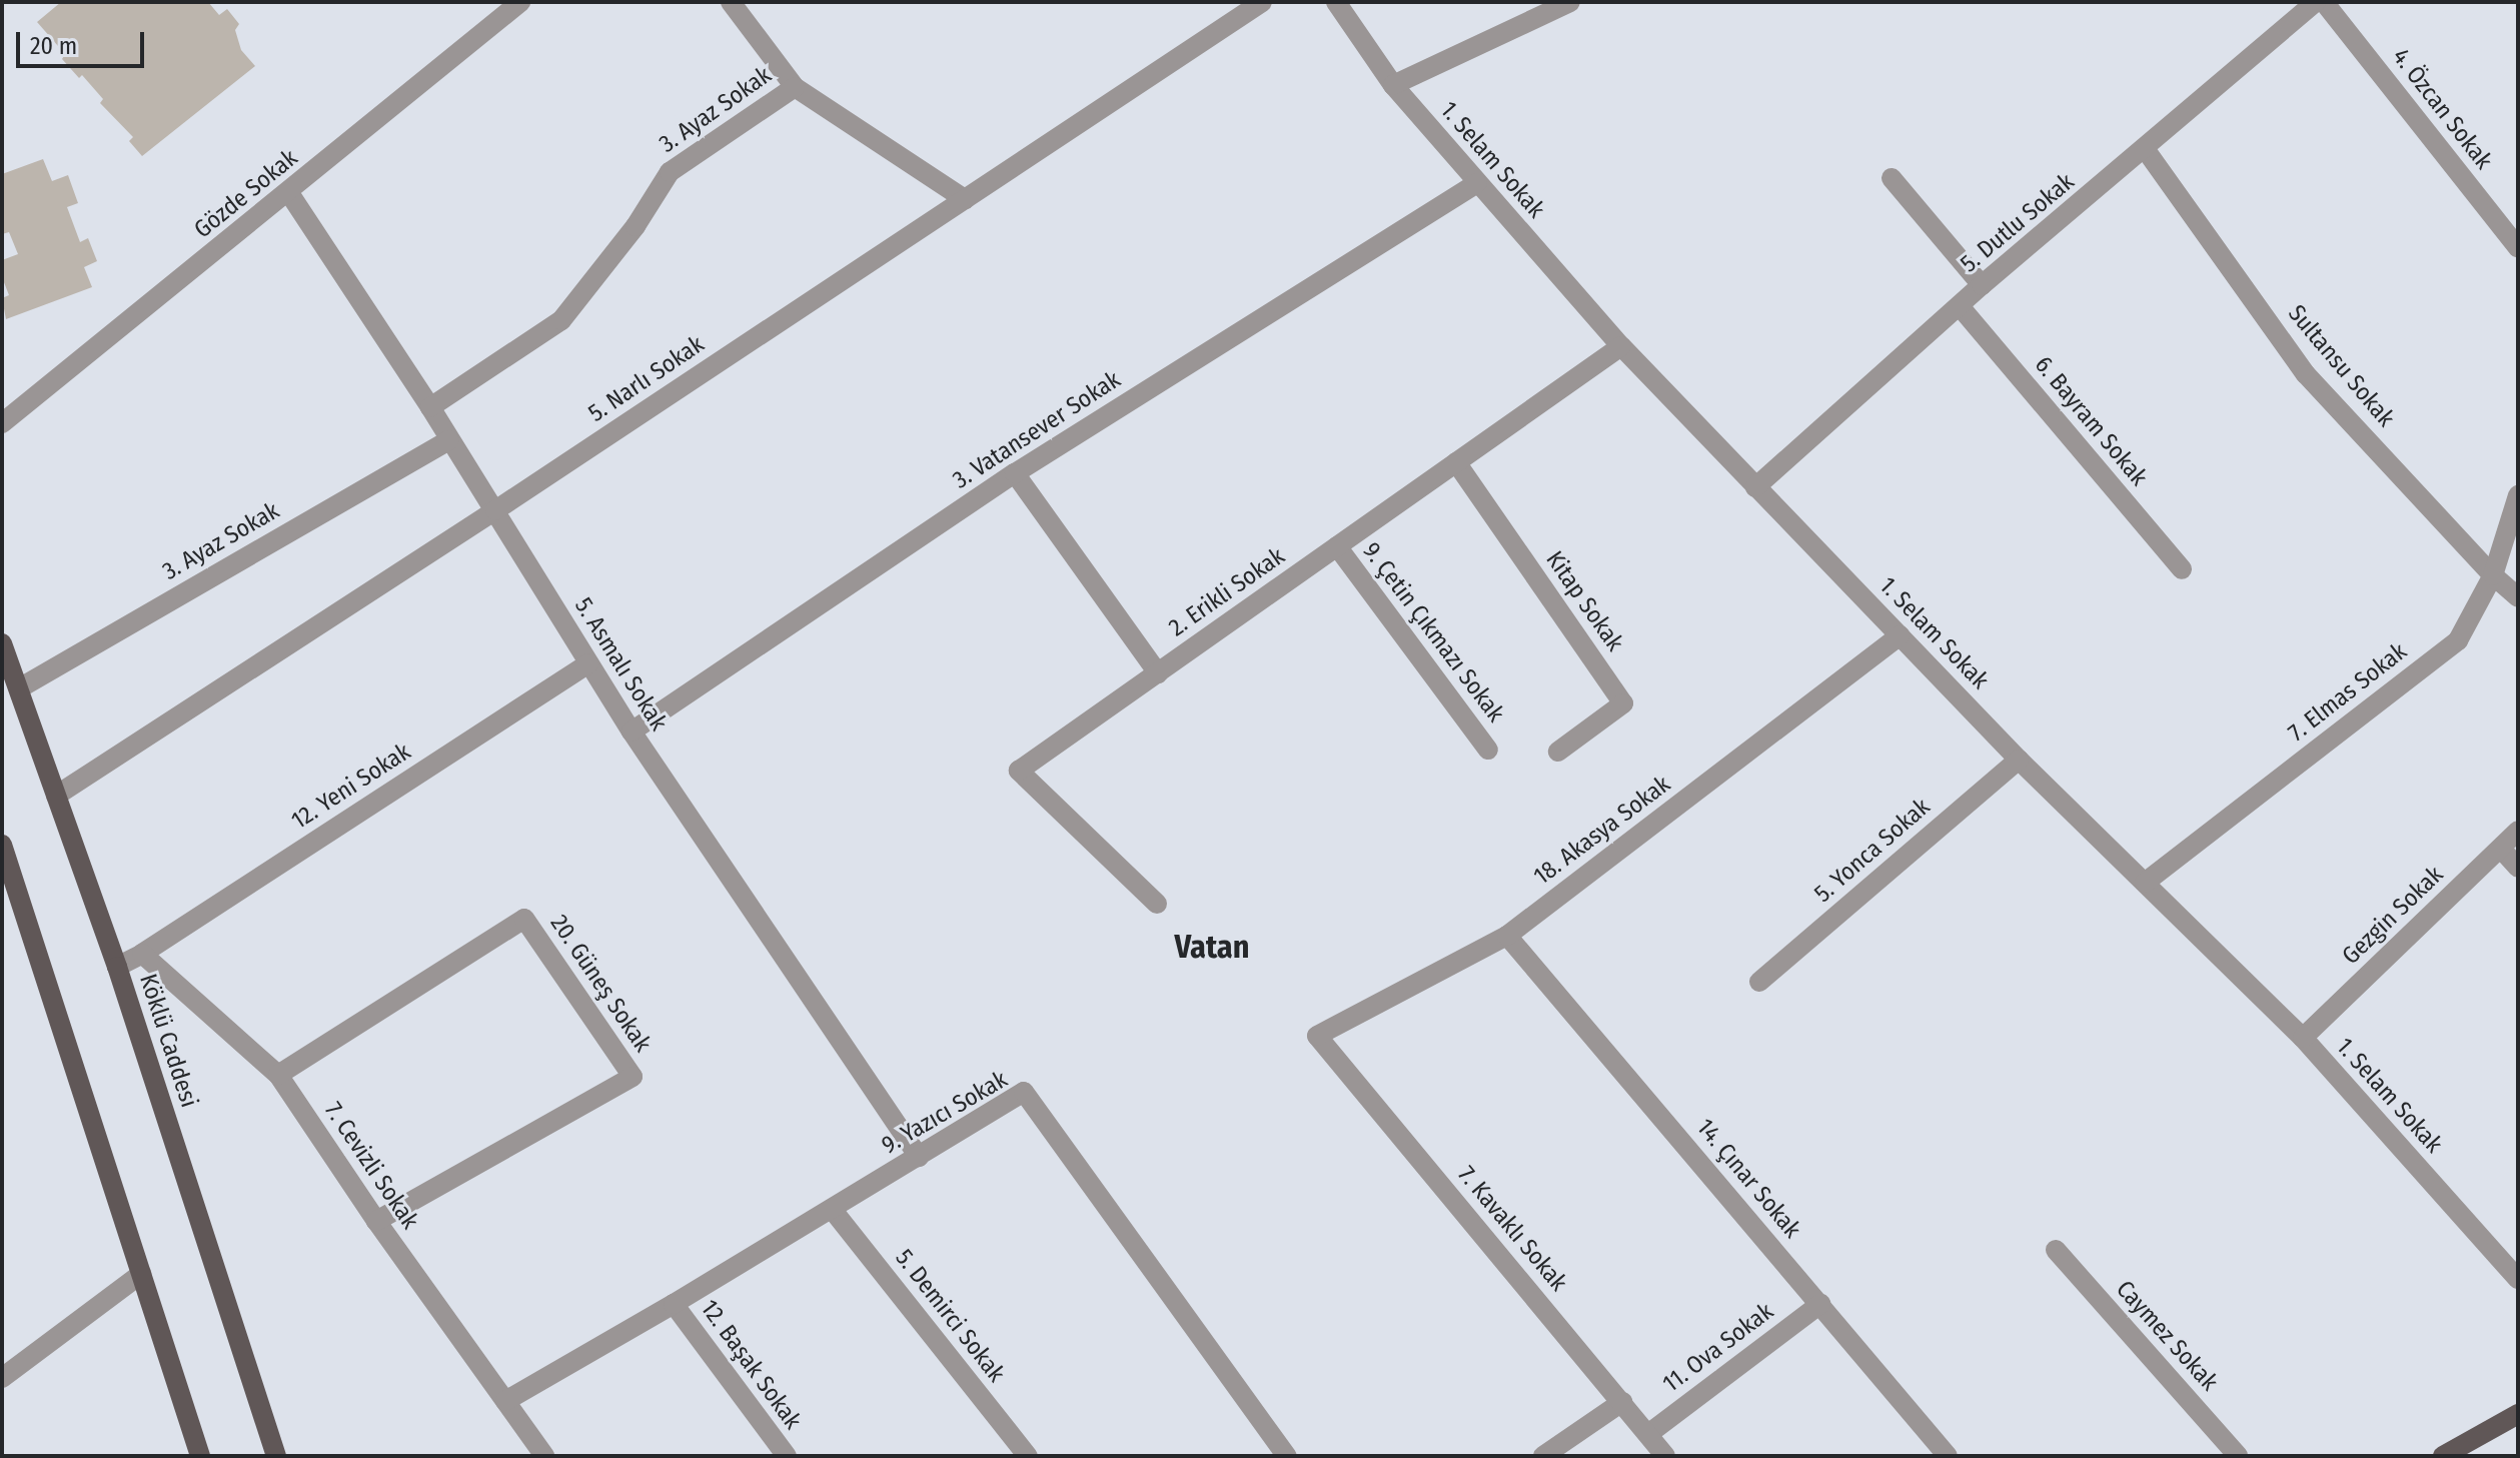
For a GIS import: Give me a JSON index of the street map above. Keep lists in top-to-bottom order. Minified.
{"streets":{"main road":["Köklü Caddesi"],"street":["4. Özcan Sokak","3. Ayaz Sokak","1. Selam Sokak","Gözde Sokak","5. Dutlu Sokak","Sultansu Sokak","5. Narlı Sokak","6. Bayram Sokak","3. Vatansever Sokak","2. Erikli Sokak","Kitap Sokak","9. Çetin Çıkmazı Sokak","5. Asmalı Sokak","7. Elmas Sokak","12. Yeni Sokak","18. Akasya Sokak","5. Yonca Sokak","Gezgin Sokak","20. Güneş Sokak","9. Yazıcı Sokak","7. Cevizli Sokak","14. Çınar Sokak","7. Kavaklı Sokak","5. Demirci Sokak","Caymez Sokak","11. Ova Sokak","12. Başak Sokak"]},"crossings":[["3. Ayaz Sokak","5. Asmalı Sokak"],["3. Ayaz Sokak","Köklü Caddesi"],["1. Selam Sokak","5. Dutlu Sokak"],["1. Selam Sokak","3. Vatansever Sokak"],["1. Selam Sokak","2. Erikli Sokak"],["1. Selam Sokak","7. Elmas Sokak"],["1. Selam Sokak","18. Akasya Sokak"],["1. Selam Sokak","5. Yonca Sokak"],["1. Selam Sokak","Gezgin Sokak"],["Gözde Sokak","5. Asmalı Sokak"],["5. Dutlu Sokak","Sultansu Sokak"],["5. Dutlu Sokak","6. Bayram Sokak"],["Sultansu Sokak","7. Elmas Sokak"],["5. Narlı Sokak","5. Asmalı Sokak"],["5. Narlı Sokak","Köklü Caddesi"],["3. Vatansever Sokak","5. Asmalı Sokak"],["2. Erikli Sokak","Kitap Sokak"],["2. Erikli Sokak","9. Çetin Çıkmazı Sokak"],["5. Asmalı Sokak","12. Yeni Sokak"],["5. Asmalı Sokak","9. Yazıcı Sokak"],["12. Yeni Sokak","7. Cevizli Sokak"],["18. Akasya Sokak","14. Çınar Sokak"],["18. Akasya Sokak","7. Kavaklı Sokak"],["20. Güneş Sokak","7. Cevizli Sokak"],["9. Yazıcı Sokak","7. Cevizli Sokak"],["9. Yazıcı Sokak","5. Demirci Sokak"],["9. Yazıcı Sokak","12. Başak Sokak"],["14. Çınar Sokak","11. Ova Sokak"],["7. Kavaklı Sokak","11. Ova Sokak"]],"districts":["Vatan"],"scale_bar":"20 m"}
